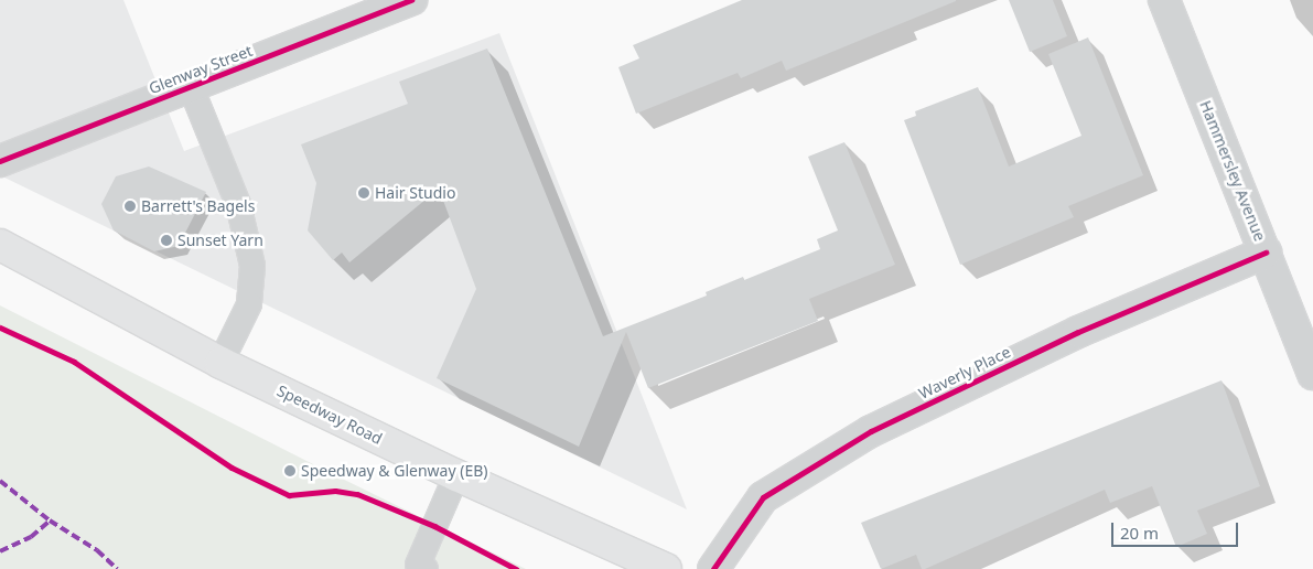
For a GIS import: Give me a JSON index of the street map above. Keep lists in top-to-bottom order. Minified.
{"streets":{"main road":["Speedway Road"],"street":["Glenway Street","Hammersley Avenue","Waverly Place"]},"crossings":[["Hammersley Avenue","Waverly Place"]],"places":["Hair Studio","Barrett's Bagels","Sunset Yarn","Speedway & Glenway (EB)"],"scale_bar":"20 m"}
